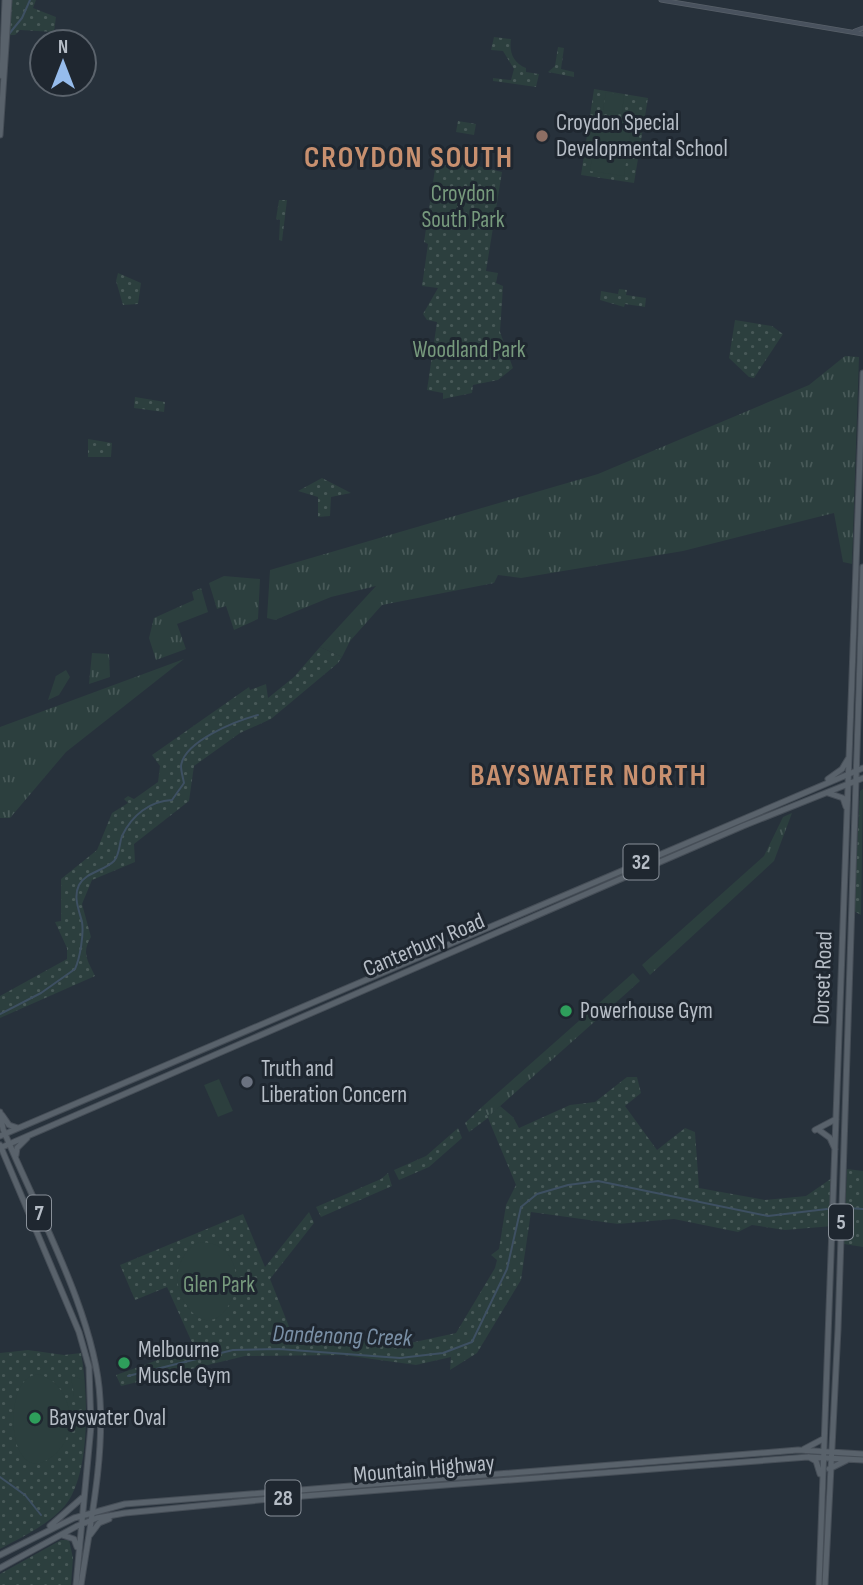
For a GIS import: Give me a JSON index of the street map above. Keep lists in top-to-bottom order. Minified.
{"streets":{"main road":["32","Canterbury Road","Dorset Road","7","5","Mountain Highway","28"]},"crossings":[["Canterbury Road","Dorset Road"],["Canterbury Road","7"],["Dorset Road","Mountain Highway"],["7","Mountain Highway"]],"districts":["CROYDON SOUTH","BAYSWATER NORTH"],"water":["Dandenong Creek"],"parks":["Croydon South Park","Woodland Park","Glen Park"],"places":["Croydon Special Developmental School","Powerhouse Gym","Truth and Liberation Concern","Melbourne Muscle Gym","Bayswater Oval"],"north":"top"}
